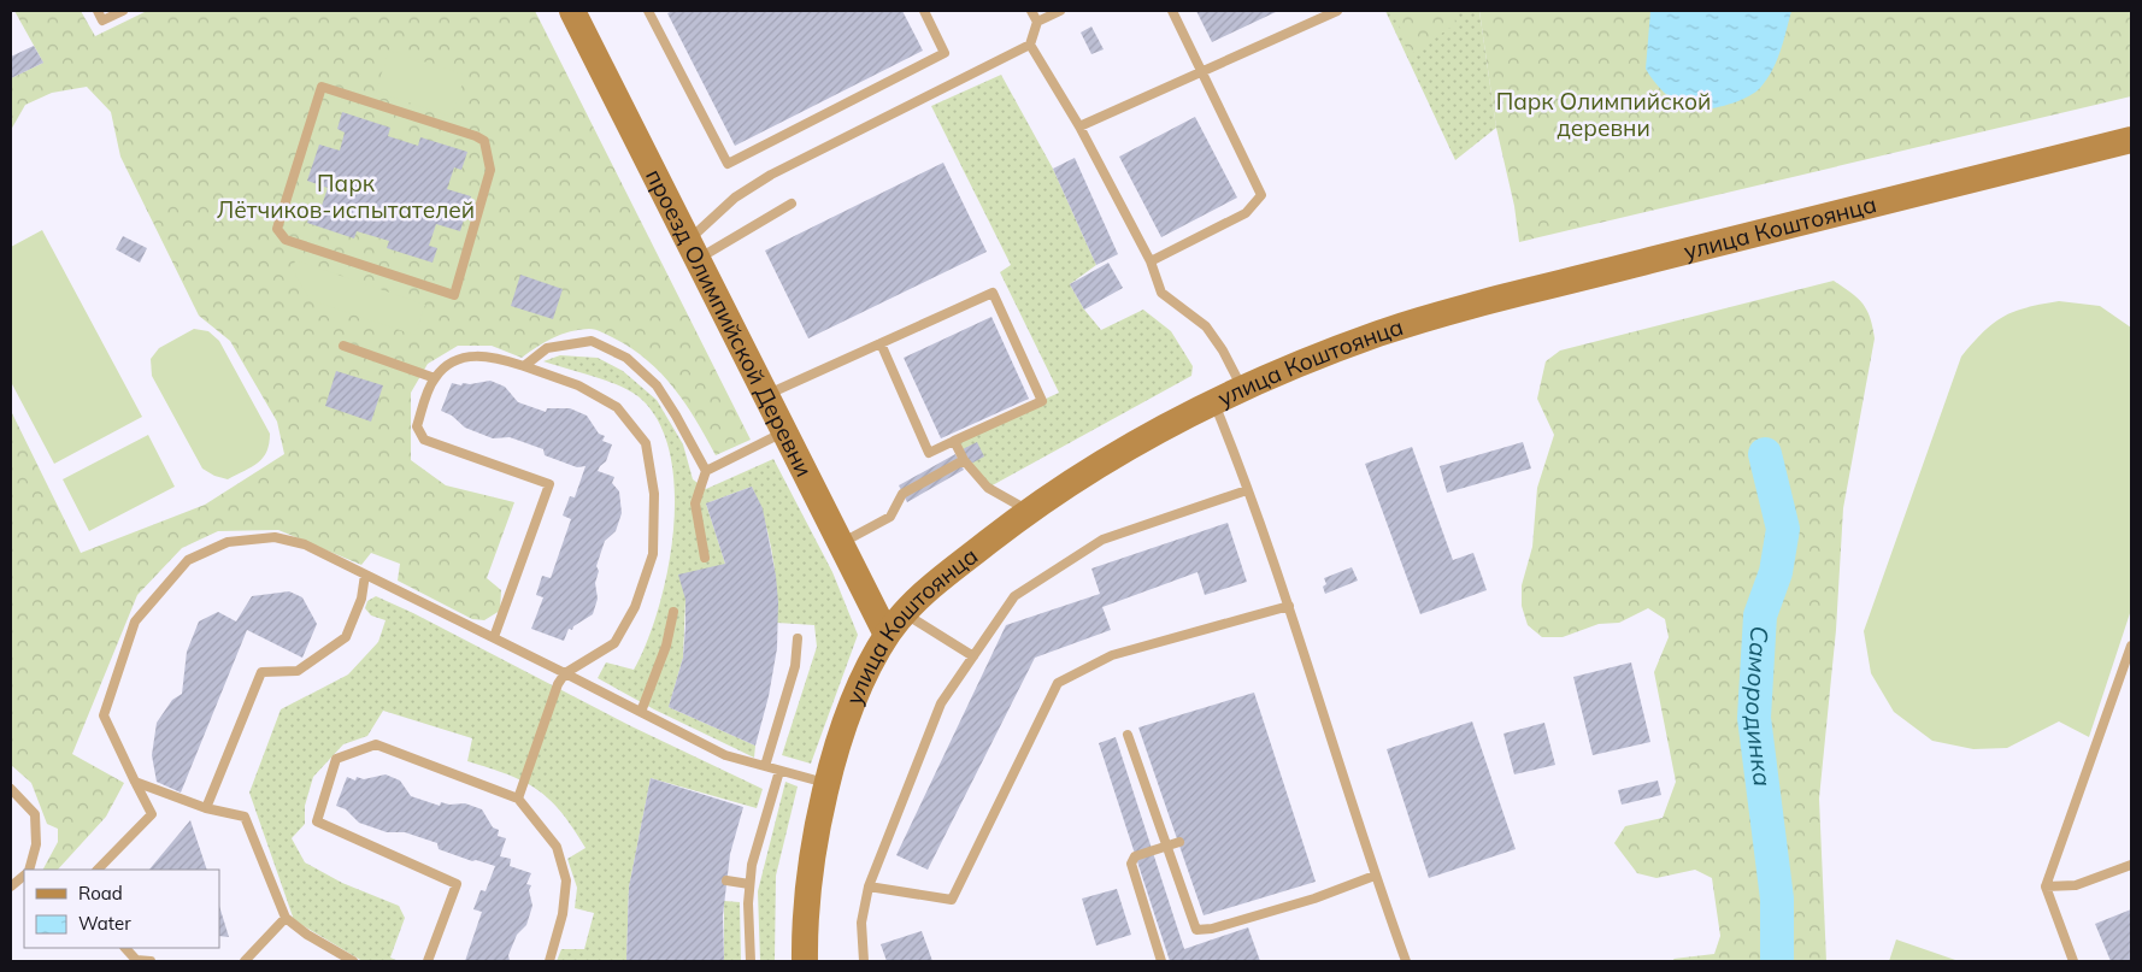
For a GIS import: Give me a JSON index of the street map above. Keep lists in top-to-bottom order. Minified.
{"streets":{"street":["улица Коштоянца","проезд Олимпийской Деревни"]},"crossings":[["улица Коштоянца","проезд Олимпийской Деревни"]],"water":["Самородинка"],"parks":["Парк Олимпийской деревни","Парк Лётчиков-испытателей"],"legend":["Road","Water"]}
